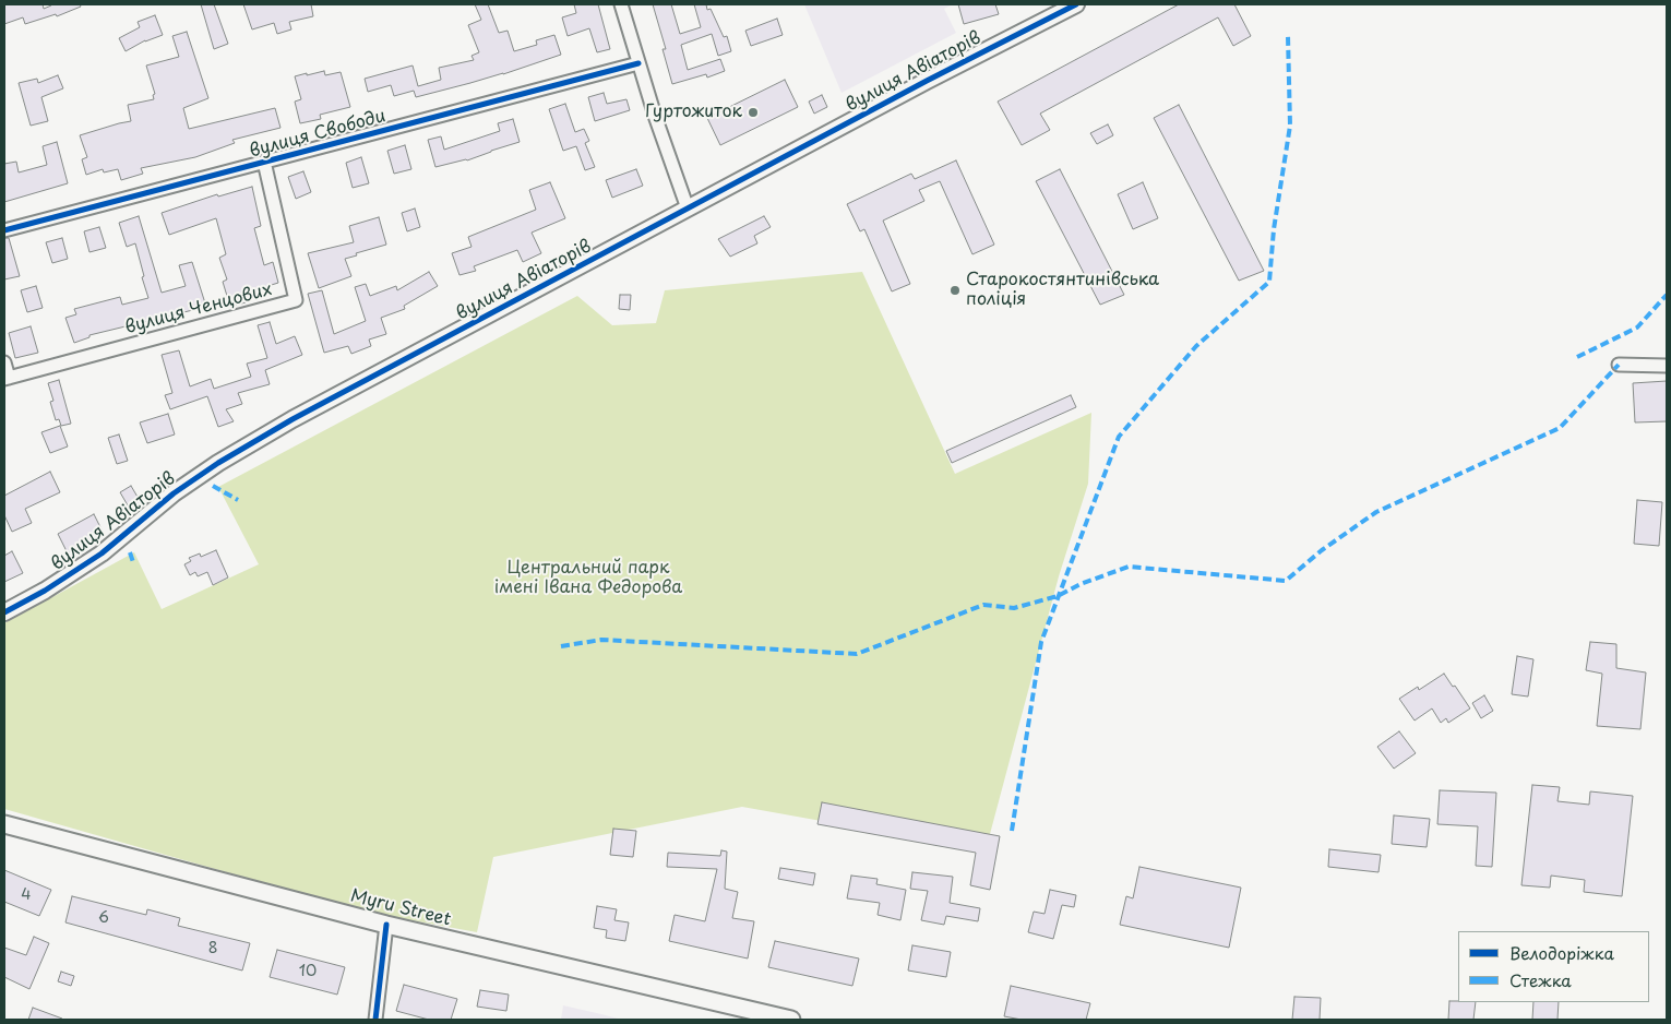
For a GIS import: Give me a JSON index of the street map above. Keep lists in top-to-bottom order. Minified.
{"streets":{"main road":["Myru Street"],"street":["вулиця Авіаторів","вулиця Свободи","вулиця Ченцових"]},"crossings":[["вулиця Свободи","вулиця Ченцових"]],"parks":["Центральний парк імені Івана Федорова"],"places":["Гуртожиток","Старокостянтинівська поліція"],"house_numbers":["4","6","8","10"],"legend":["Велодоріжка","Стежка"]}
